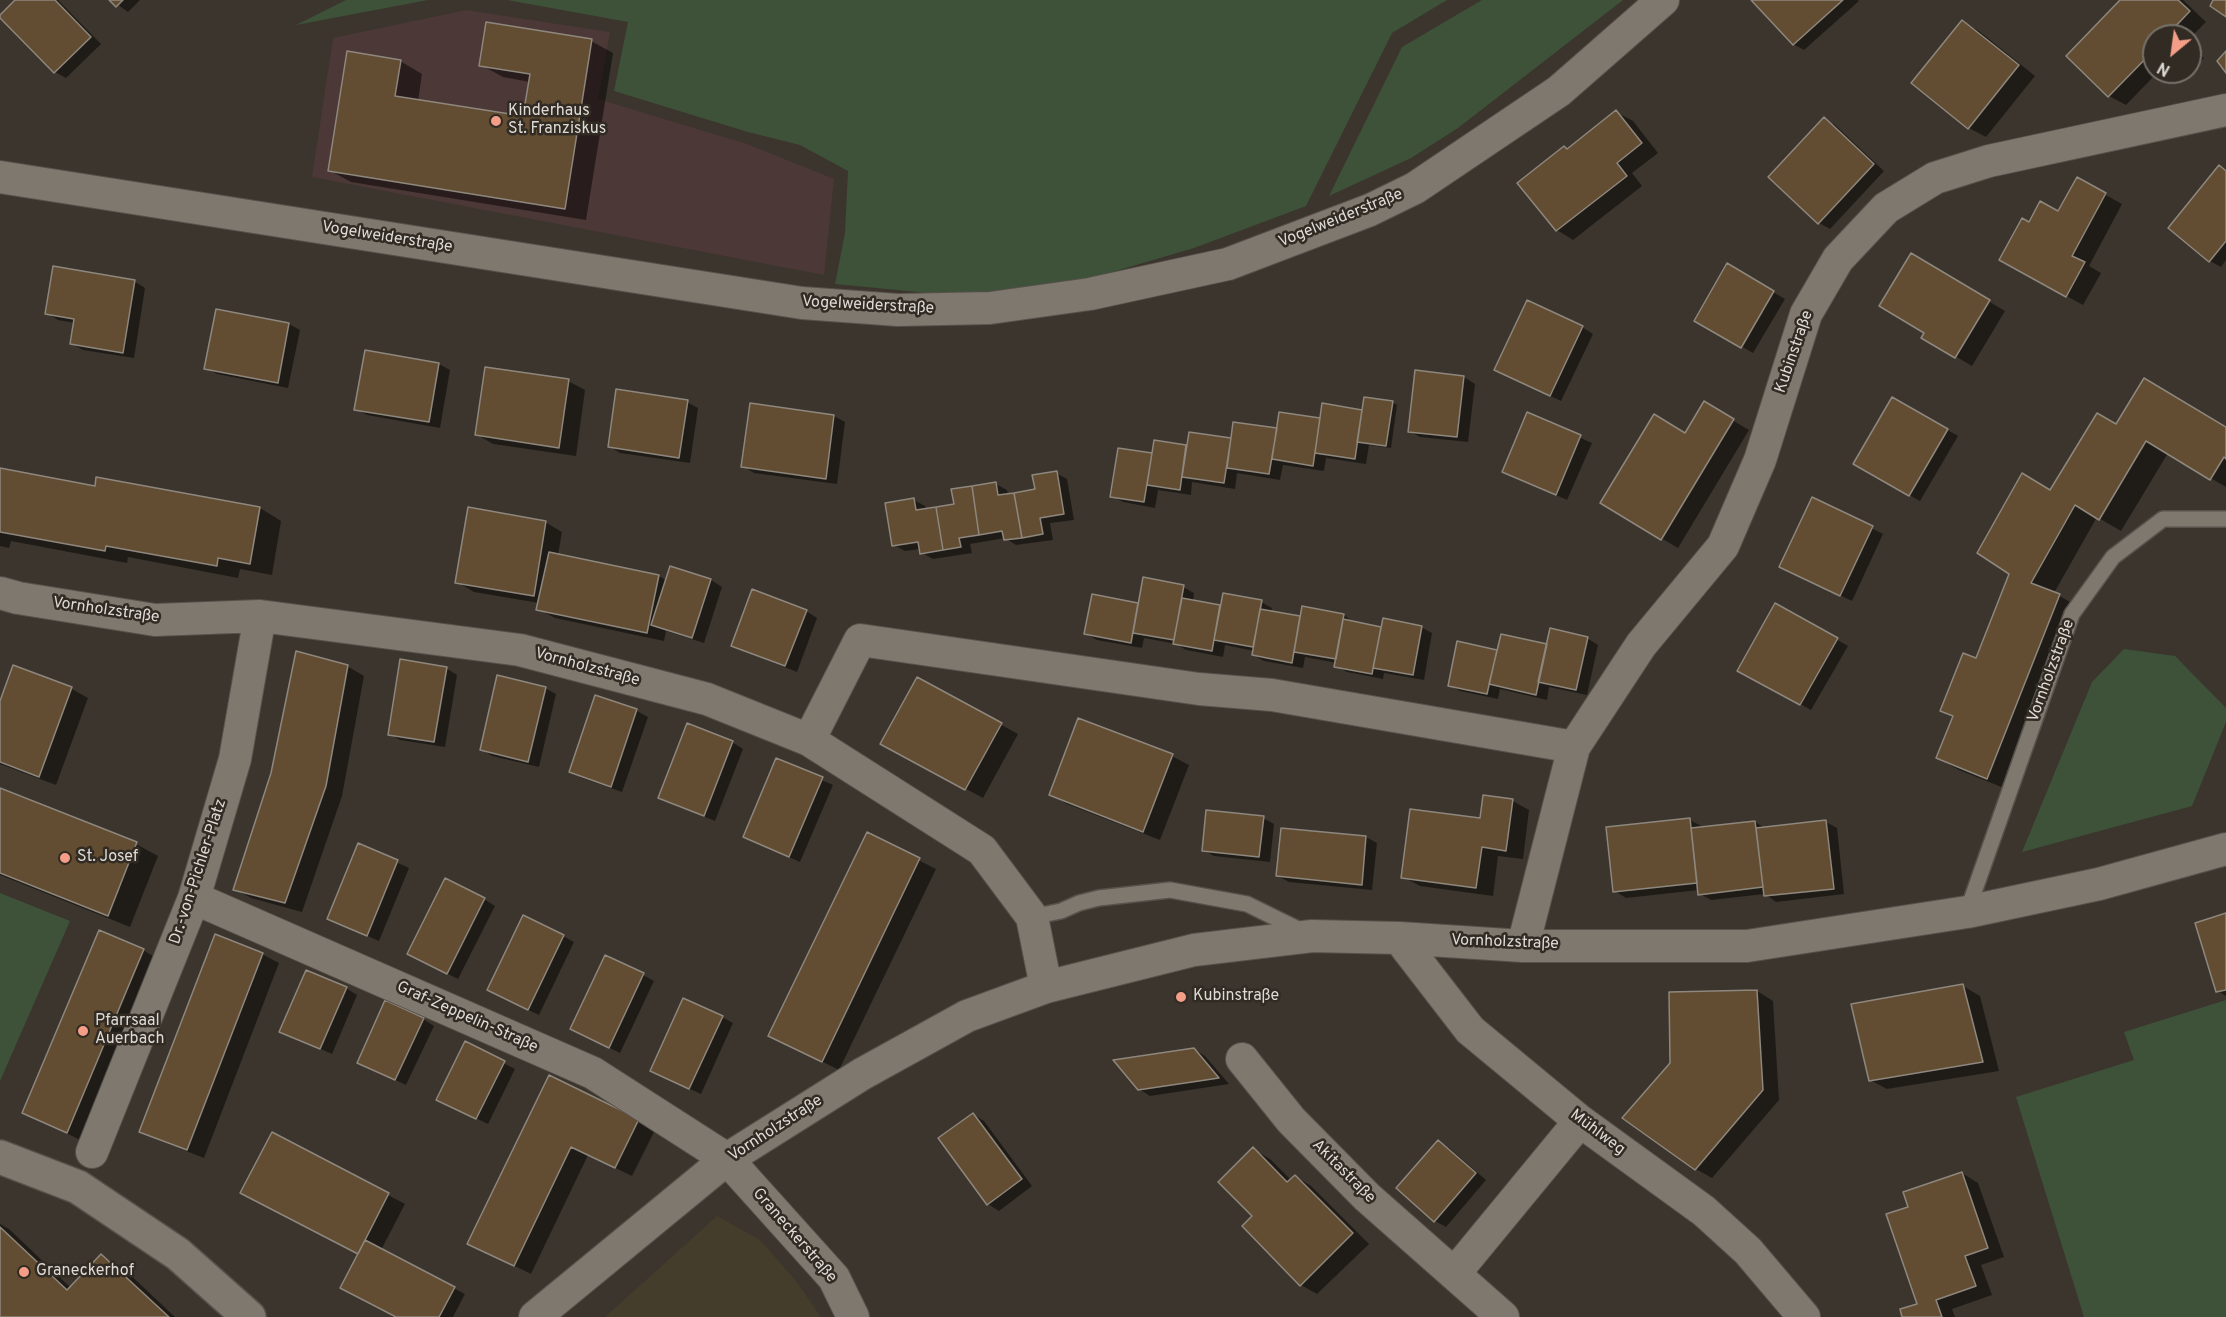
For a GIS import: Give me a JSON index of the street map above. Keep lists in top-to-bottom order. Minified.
{"streets":{"street":["Vogelweiderstraße","Kubinstraße","Vornholzstraße","Dr.-von-Pichler-Platz","Graf-Zeppelin-Straße","Mühlweg","Akitastraße","Graneckerstraße"]},"crossings":[["Kubinstraße","Vornholzstraße"],["Vornholzstraße","Dr.-von-Pichler-Platz"],["Vornholzstraße","Graf-Zeppelin-Straße"],["Vornholzstraße","Mühlweg"],["Vornholzstraße","Graneckerstraße"],["Dr.-von-Pichler-Platz","Graf-Zeppelin-Straße"],["Graf-Zeppelin-Straße","Graneckerstraße"]],"places":["Kinderhaus St. Franziskus","St. Josef","Kubinstraße","Pfarrsaal Auerbach","Graneckerhof"],"north":"bottom left"}
